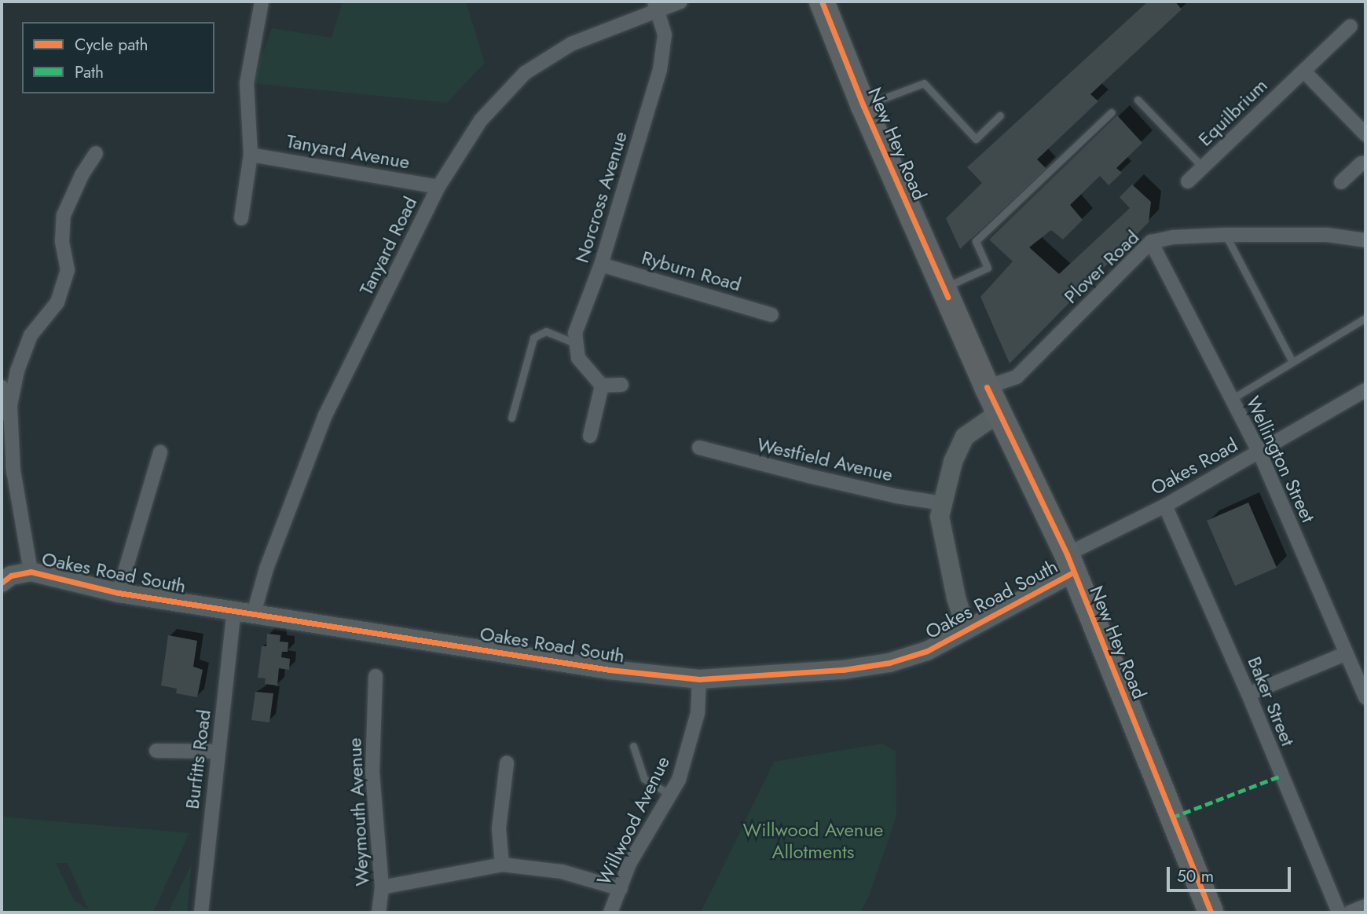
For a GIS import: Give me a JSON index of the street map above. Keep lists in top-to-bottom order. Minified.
{"streets":{"highway":["New Hey Road"],"street":["Equilbrium","Tanyard Avenue","Norcross Avenue","Tanyard Road","Plover Road","Ryburn Road","Westfield Avenue","Wellington Street","Oakes Road","Oakes Road South","Baker Street","Burfitts Road","Weymouth Avenue","Willwood Avenue"]},"crossings":[["New Hey Road","Plover Road"],["New Hey Road","Oakes Road"],["New Hey Road","Oakes Road South"],["Tanyard Avenue","Tanyard Road"],["Norcross Avenue","Tanyard Road"],["Norcross Avenue","Ryburn Road"],["Tanyard Road","Oakes Road South"],["Plover Road","Wellington Street"],["Wellington Street","Oakes Road"],["Oakes Road","Oakes Road South"],["Oakes Road","Baker Street"],["Oakes Road South","Burfitts Road"],["Oakes Road South","Willwood Avenue"]],"parks":["Willwood Avenue Allotments"],"legend":["Cycle path","Path"],"scale_bar":"50 m"}
